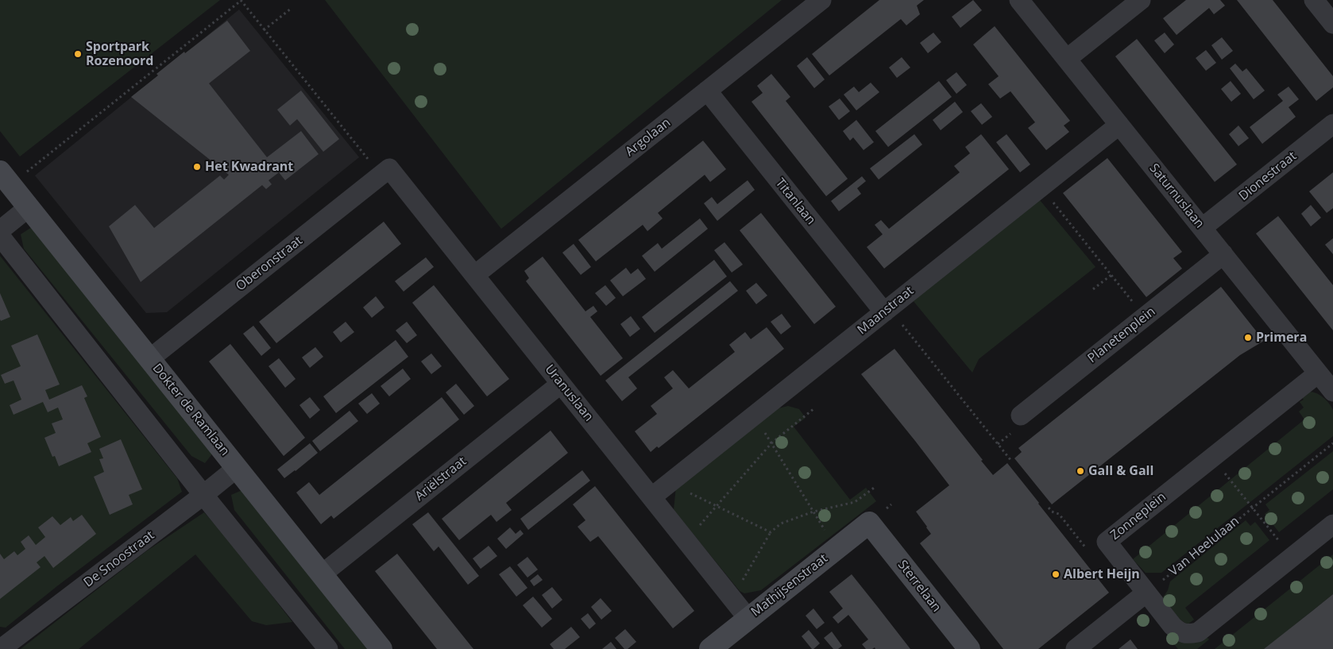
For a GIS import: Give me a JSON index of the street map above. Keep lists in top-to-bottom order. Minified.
{"streets":{"street":["Argolaan","Dionestraat","Saturnuslaan","Titanlaan","Oberonstraat","Maanstraat","Planetenplein","Uranuslaan","Dokter de Ramlaan","Ariëlstraat","Zonneplein","De Snoostraat","Mathijsenstraat","Sterrelaan"],"path":["Van Heelulaan"]},"crossings":[["Argolaan","Titanlaan"],["Argolaan","Uranuslaan"],["Dionestraat","Saturnuslaan"],["Saturnuslaan","Maanstraat"],["Saturnuslaan","Planetenplein"],["Saturnuslaan","Zonneplein"],["Titanlaan","Maanstraat"],["Oberonstraat","Uranuslaan"],["Oberonstraat","Dokter de Ramlaan"],["Maanstraat","Uranuslaan"],["Uranuslaan","Ariëlstraat"],["Uranuslaan","Mathijsenstraat"],["Dokter de Ramlaan","Ariëlstraat"],["Dokter de Ramlaan","De Snoostraat"],["Zonneplein","Van Heelulaan"],["Mathijsenstraat","Sterrelaan"]],"places":["Sportpark Rozenoord","Het Kwadrant","Primera","Gall & Gall","Albert Heijn"]}
